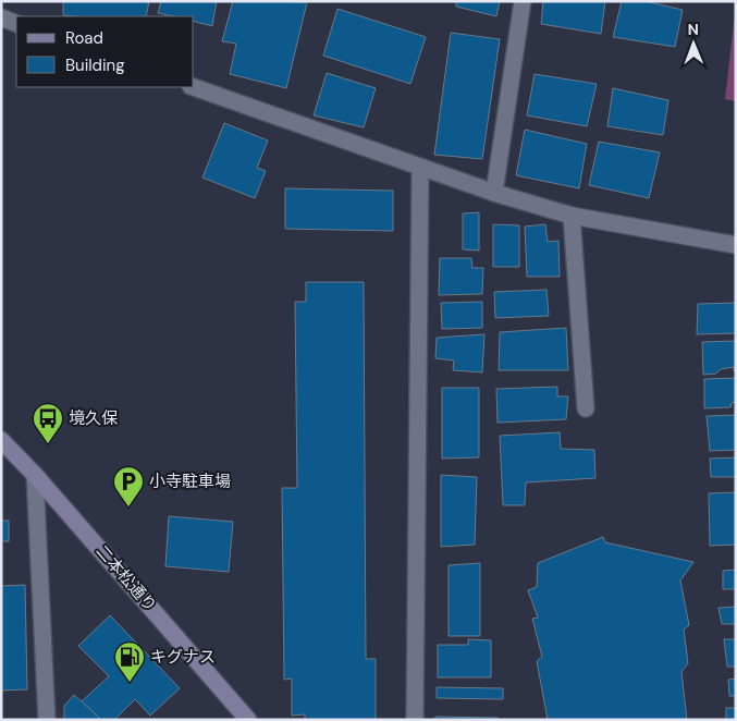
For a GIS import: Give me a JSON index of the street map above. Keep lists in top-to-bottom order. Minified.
{"streets":{"street":["二本松通り"]},"places":{"bus stop":["境久保"],"parking":["小寺駐車場"],"fuel station":["キグナス"]},"legend":["Road","Building"],"north":"top"}
